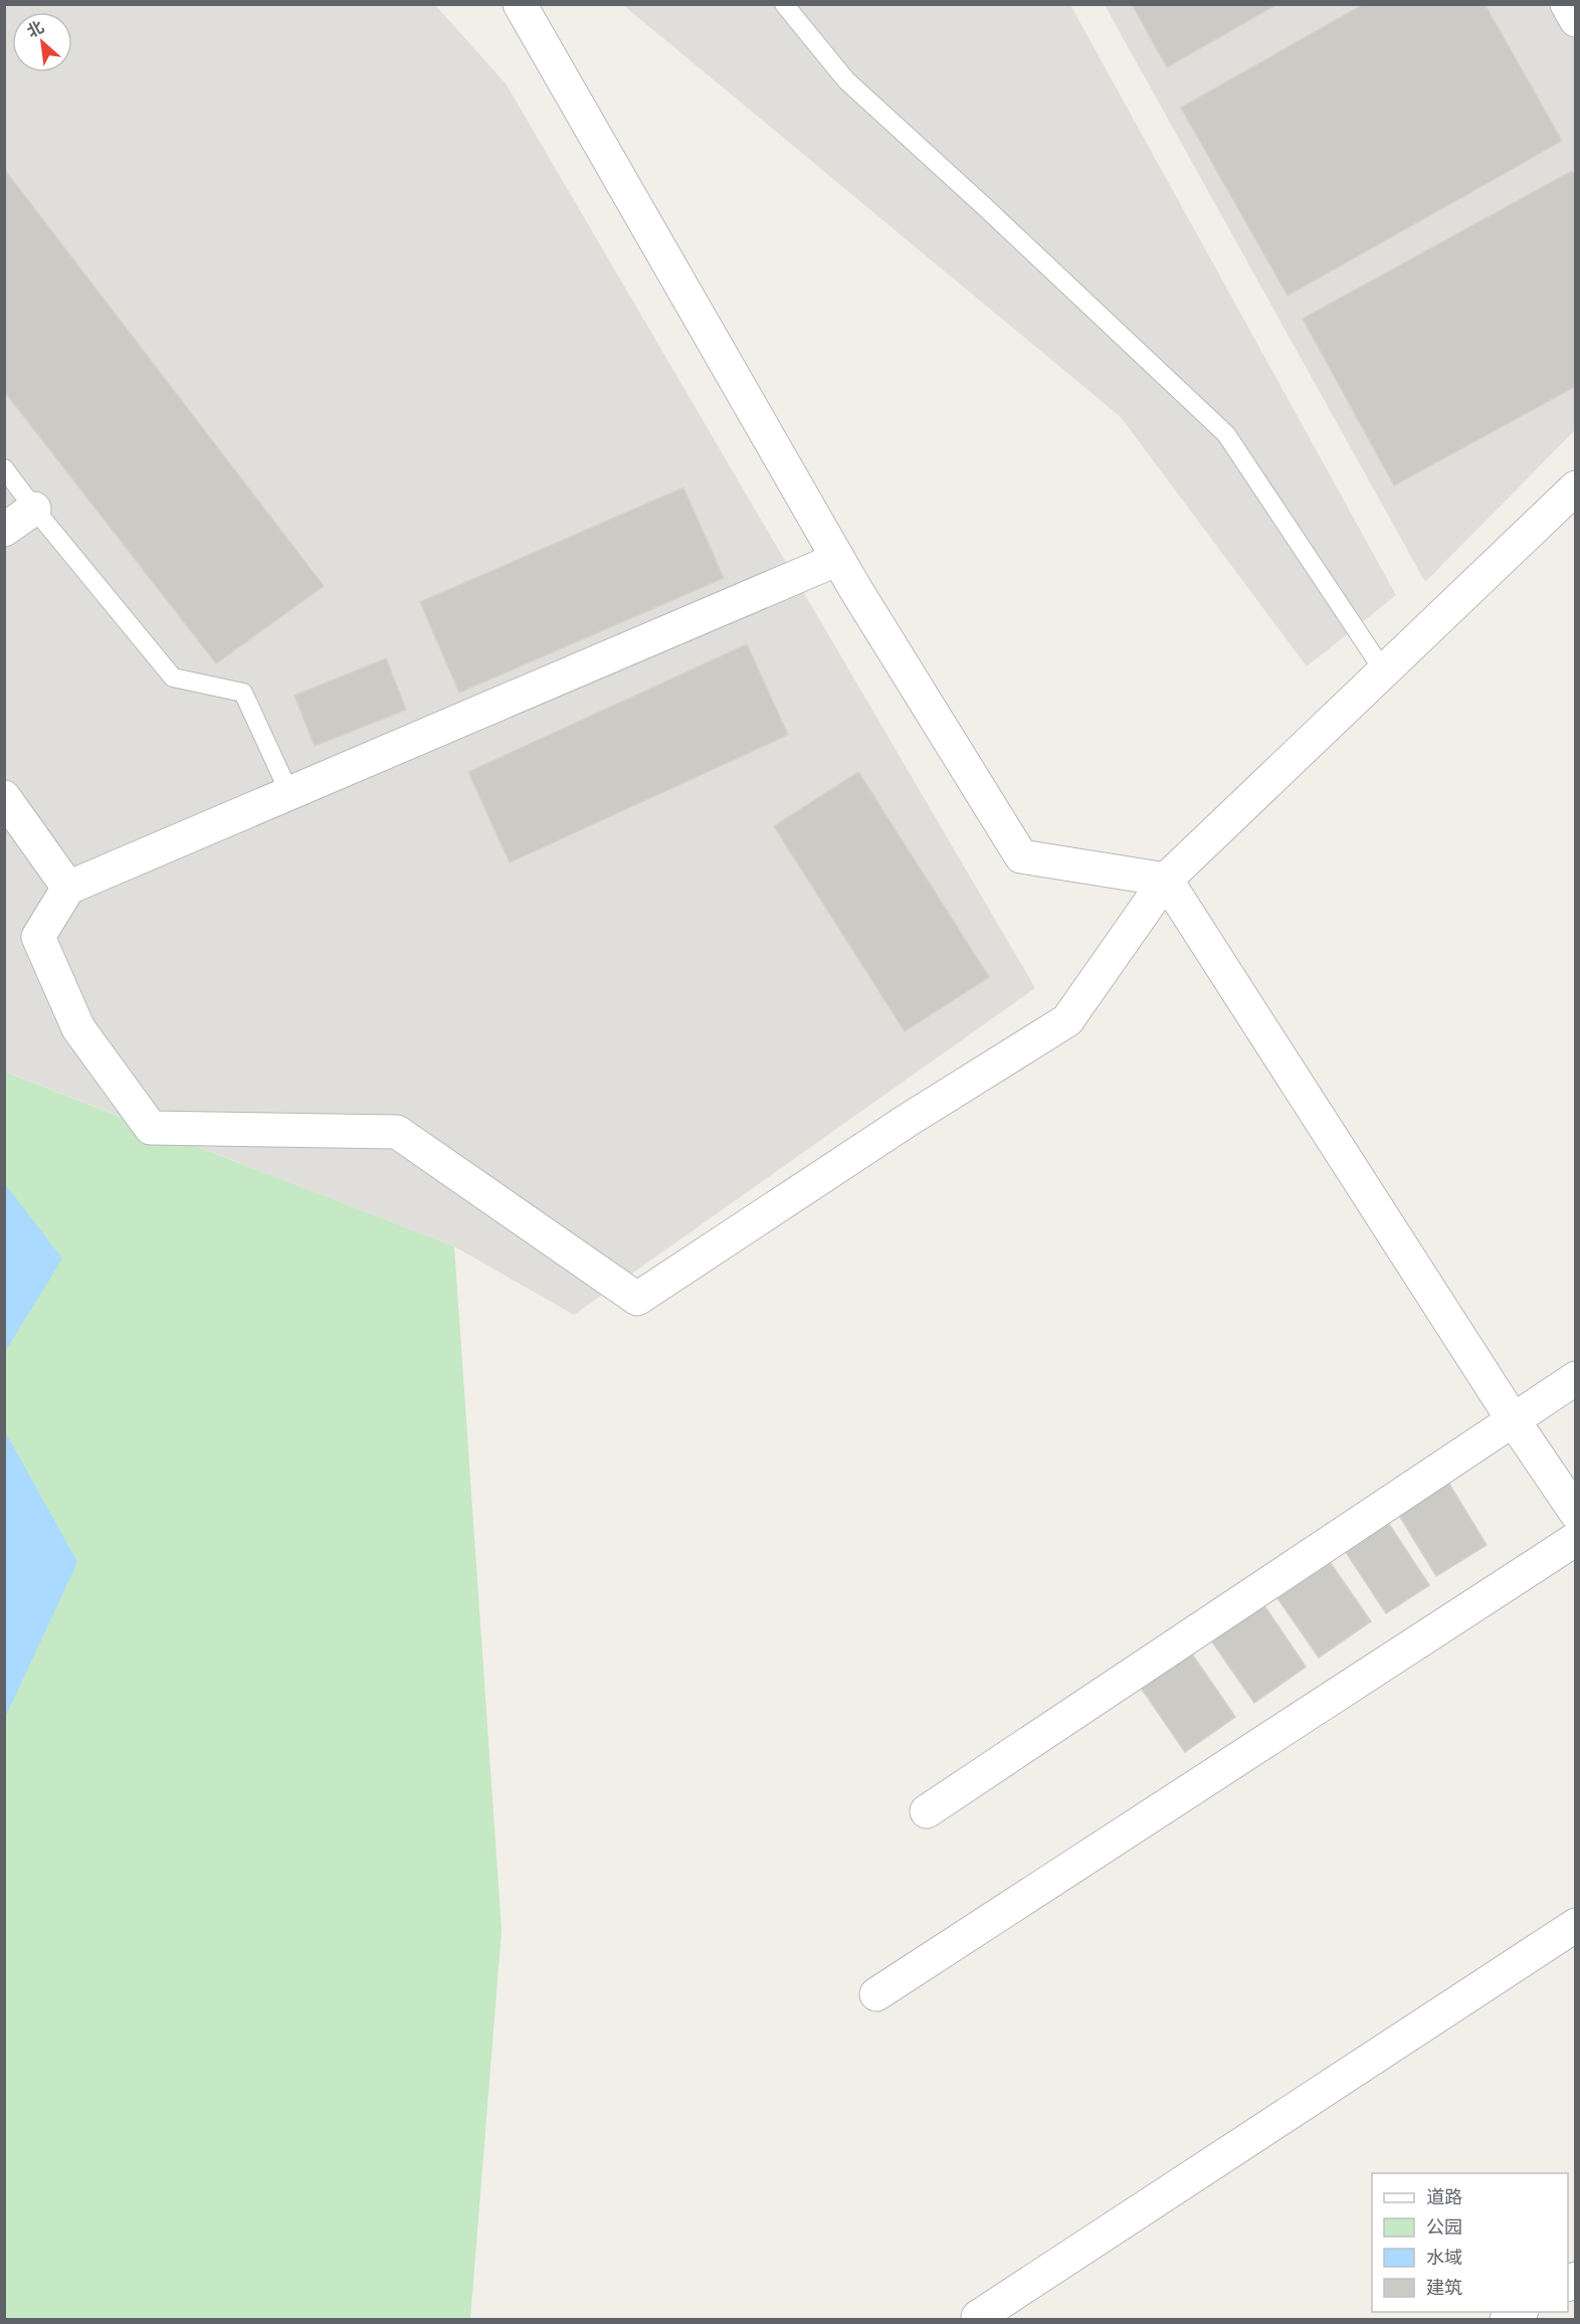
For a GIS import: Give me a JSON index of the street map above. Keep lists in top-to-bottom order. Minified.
{"legend":["道路","公园","水域","建筑"],"north":"top left"}
